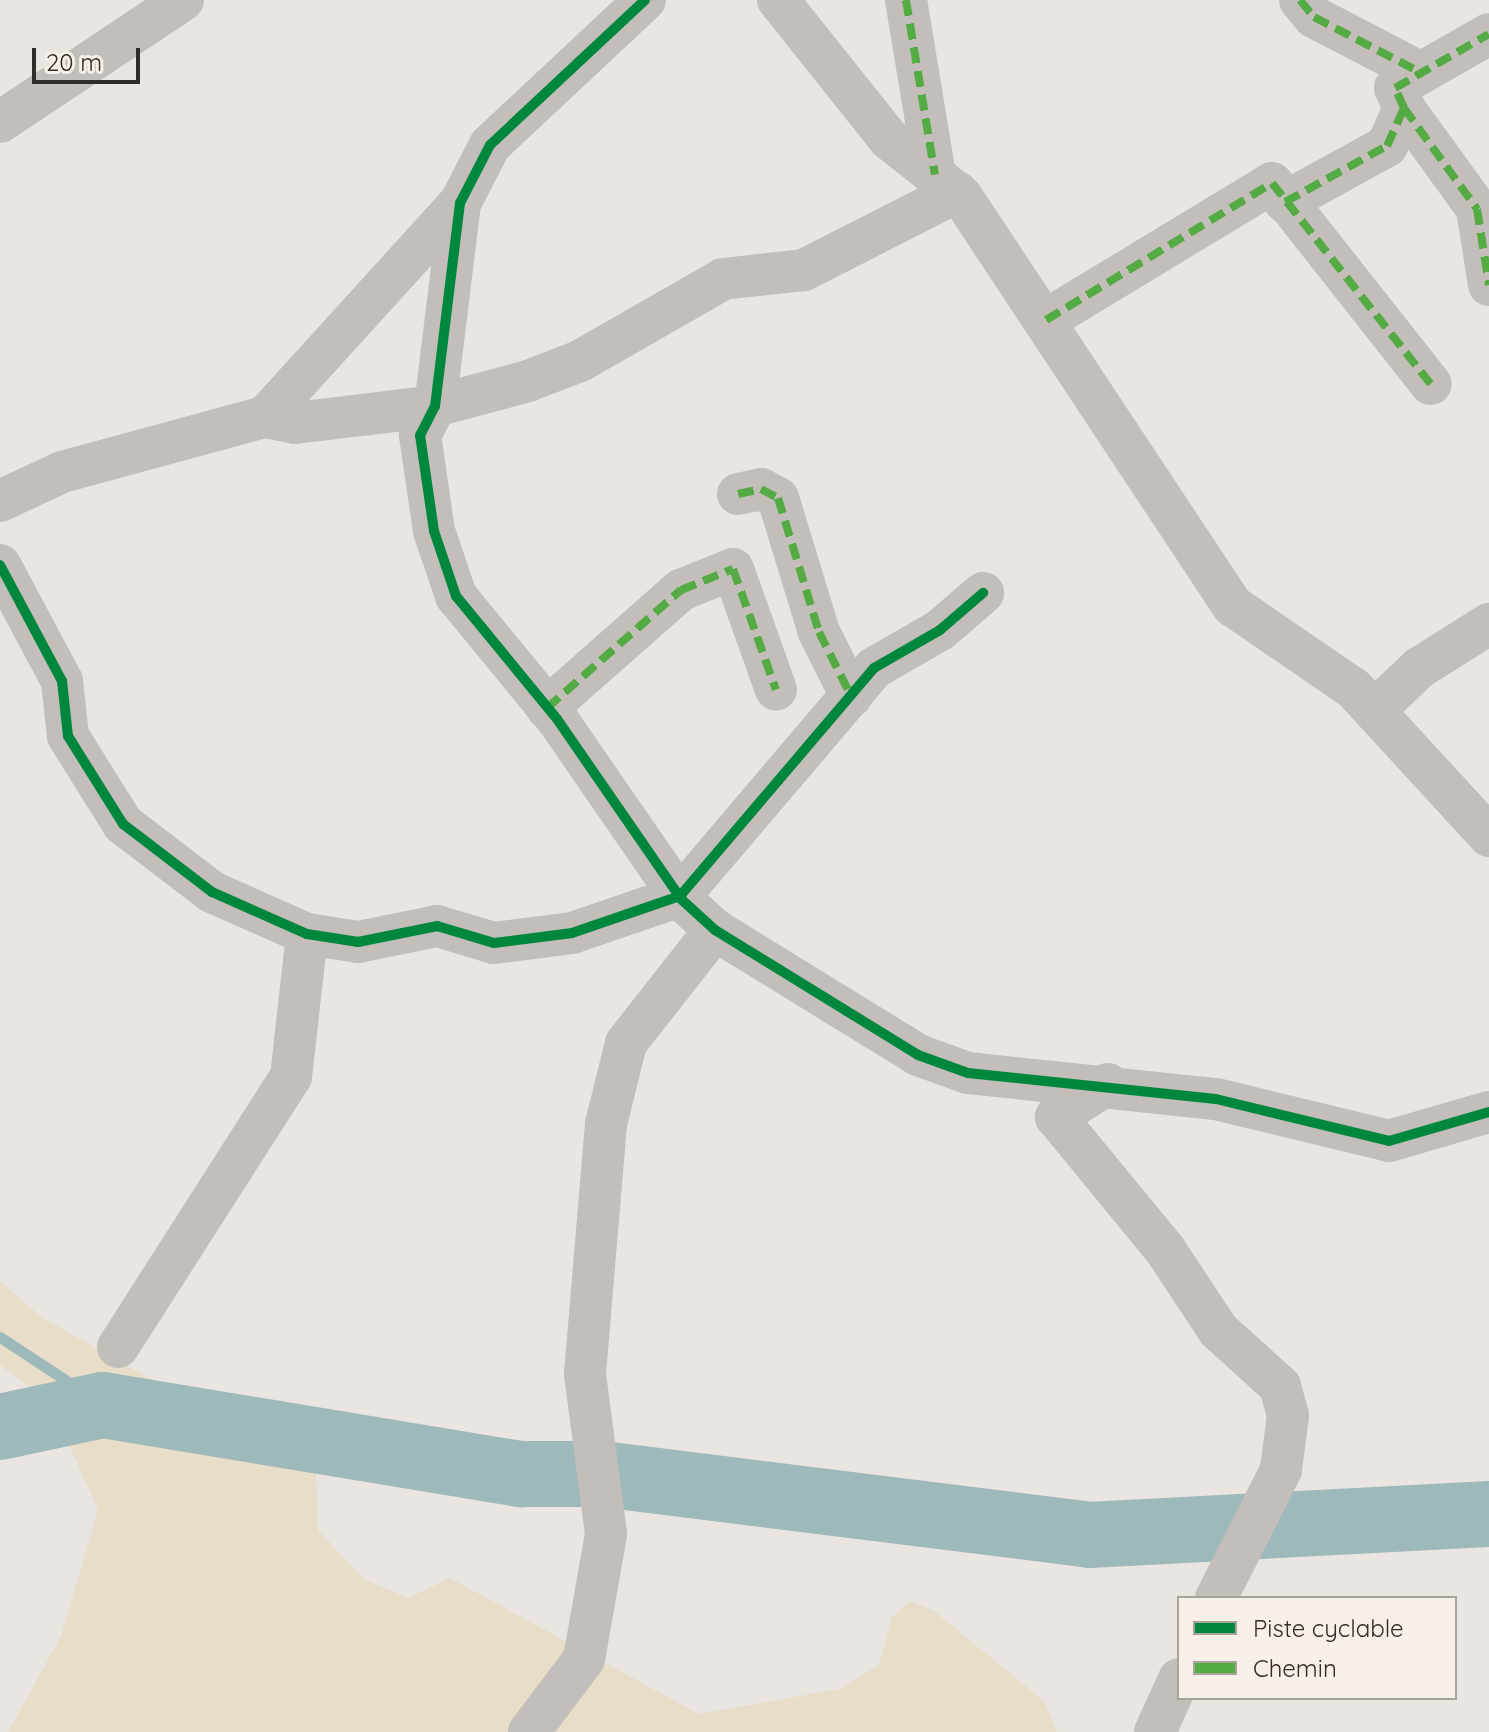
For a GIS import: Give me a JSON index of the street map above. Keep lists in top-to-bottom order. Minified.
{"legend":["Piste cyclable","Chemin"],"scale_bar":"20 m"}
